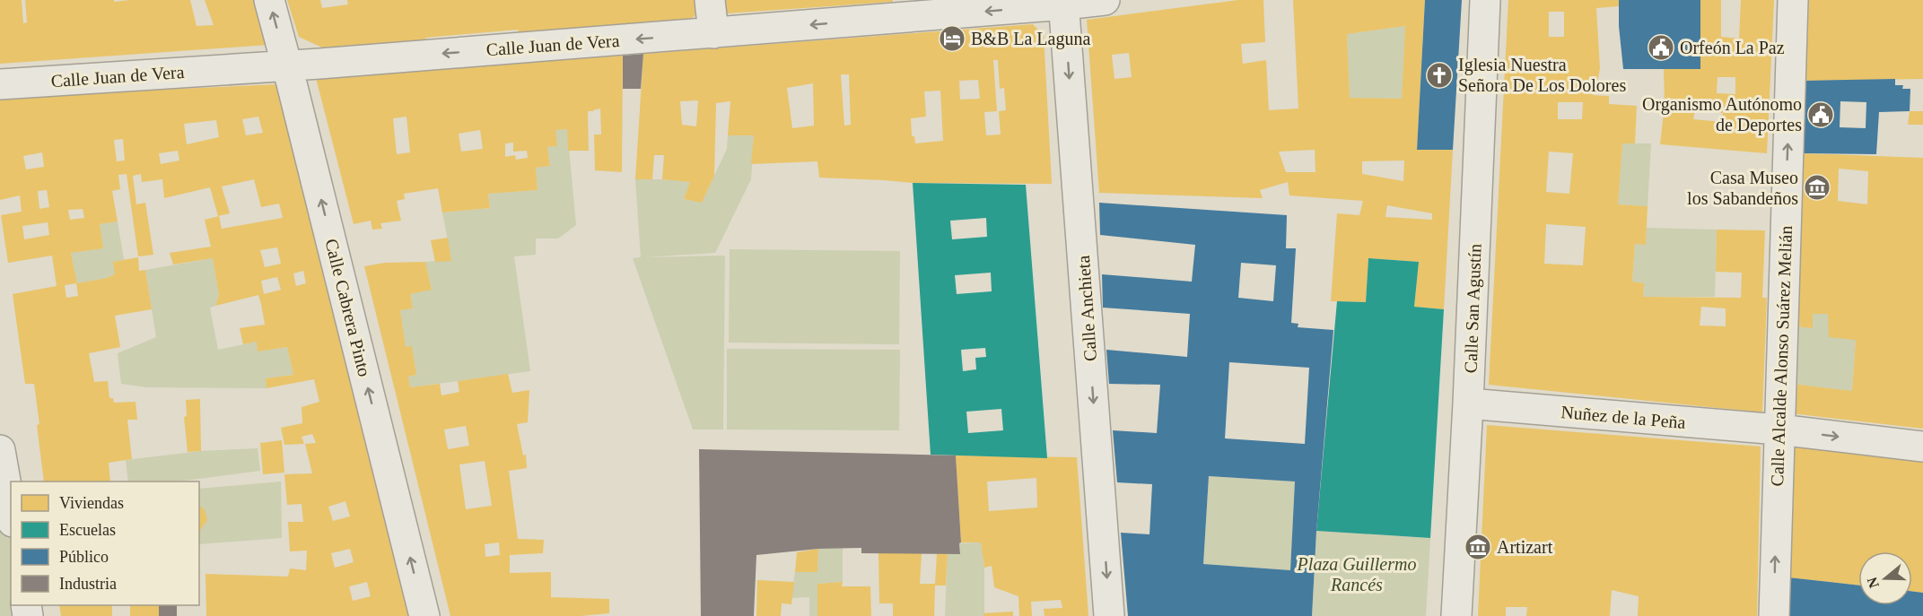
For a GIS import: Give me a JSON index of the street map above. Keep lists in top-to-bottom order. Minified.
{"streets":{"street":["Calle Juan de Vera","Calle Cabrera Pinto","Calle Anchieta","Calle San Agustín","Calle Alcalde Alonso Suárez Melián","Nuñez de la Peña"]},"crossings":[["Calle Juan de Vera","Calle Cabrera Pinto"],["Calle Juan de Vera","Calle Anchieta"],["Calle San Agustín","Nuñez de la Peña"],["Calle Alcalde Alonso Suárez Melián","Nuñez de la Peña"]],"one_way":["Calle Juan de Vera","Calle Cabrera Pinto","Calle Anchieta","Calle Alcalde Alonso Suárez Melián"],"parks":["Plaza Guillermo Rancés"],"places":{"hotel":["B&B La Laguna"],"public building":["Orfeón La Paz","Organismo Autónomo de Deportes"],"church":["Iglesia Nuestra Señora De Los Dolores"],"museum":["Casa Museo los Sabandeños","Artizart"]},"legend":["Viviendas","Escuelas","Público","Industria"],"north":"left"}
